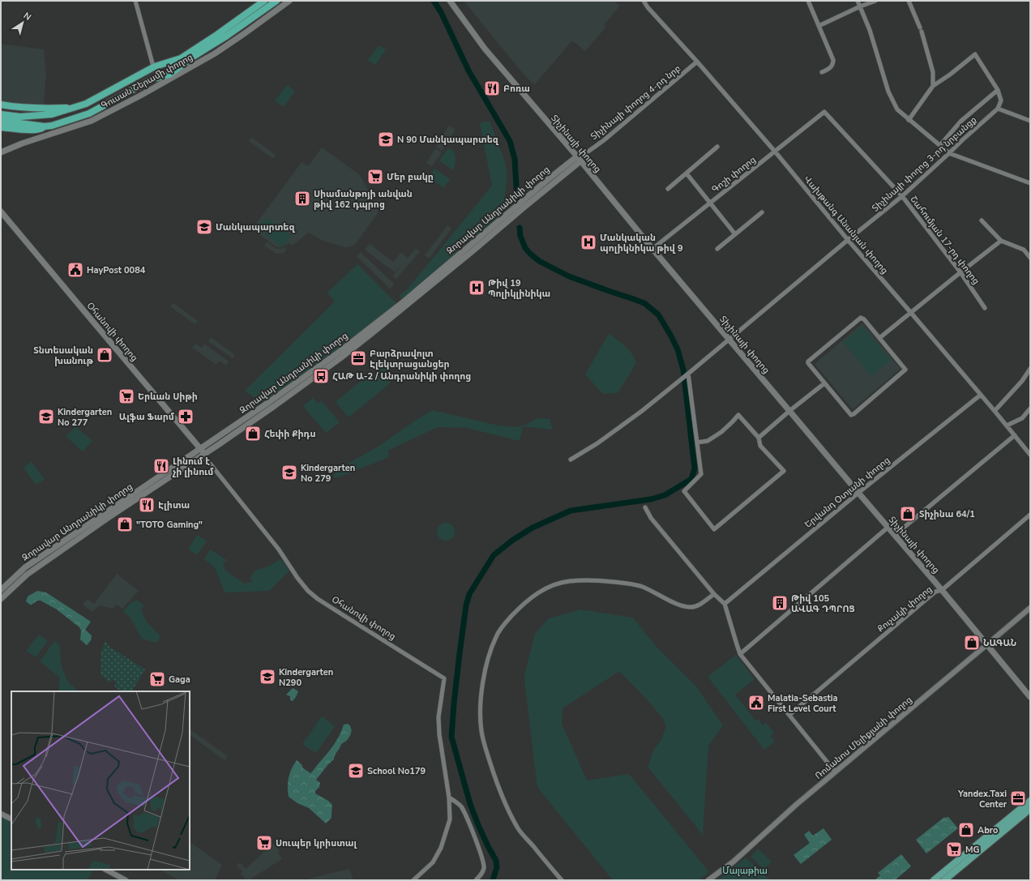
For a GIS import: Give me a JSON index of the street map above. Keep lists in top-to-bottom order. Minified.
{"streets":{"main road":["Գուսան Շերամի փողոց","Տիչինայի փողոց","Զորավար Անդրանիկի փողոց","Օհանովի փողոց"],"street":["Տիչինայի փողոց 4-րդ նրբ","Տիչինայի փողոց 3-րդ նրբանցք","Գոշի փողոց","Վախթանգ Անանյան փողոց","Շահումյան 17-րդ փողոց","Երվանդ Օտյանի փողոց","Քուչակի փողոց","Ռոմանոս Մելիքյանի փողոց"]},"crossings":[["Տիչինայի փողոց 4-րդ նրբ","Զորավար Անդրանիկի փողոց"],["Տիչինայի փողոց 4-րդ նրբ","Վախթանգ Անանյան փողոց"],["Տիչինայի փողոց","Տիչինայի փողոց 3-րդ նրբանցք"],["Տիչինայի փողոց","Գոշի փողոց"],["Տիչինայի փողոց","Զորավար Անդրանիկի փողոց"],["Տիչինայի փողոց","Երվանդ Օտյանի փողոց"],["Տիչինայի փողոց","Քուչակի փողոց"],["Տիչինայի փողոց","Ռոմանոս Մելիքյանի փողոց"],["Տիչինայի փողոց 3-րդ նրբանցք","Վախթանգ Անանյան փողոց"],["Տիչինայի փողոց 3-րդ նրբանցք","Շահումյան 17-րդ փողոց"],["Գոշի փողոց","Վախթանգ Անանյան փողոց"],["Գոշի փողոց","Շահումյան 17-րդ փողոց"],["Զորավար Անդրանիկի փողոց","Օհանովի փողոց"],["Վախթանգ Անանյան փողոց","Երվանդ Օտյանի փողոց"]],"parks":["Մալաթիա"],"places":{"restaurant":["Բոռա","Լինում է չի լինում","Էլիտա"],"school or university":["N 90 Մանկապարտեզ","Մանկապարտեզ","Kindergarten No 277","Kindergarten No 279","Kindergarten N290","School No179"],"supermarket":["Մեր բակը","Երևան Սիթի","Gaga","Սուպեր կրիստալ","MG"],"building":["Սիամանթոյի անվան թիվ 162 դպրոց","Թիվ 105 ԱՎԱԳ ԴՊՐՈՑ"],"hospital":["Մանկական պոլիկնիկա թիվ 9","Թիվ 19 Պոլիկլինիկա"],"public building":["HayPost 0084","Malatia-Sebastia First Level Court"],"shop":["Տնտեսական խանութ","Հեփի Քիդս","Տիչինա 64/1","\"TOTO Gaming\"","ՆԱԳԱՆ","Abro"],"office":["Բարձրավոլտ Էլեկտրացանցեր","Yandex.Taxi Center"],"bus stop":["ՀԱԹ Ա-2 / Անդրանիկի փողոց"],"pharmacy":["Ալֆա Ֆարմ"]},"north":"top right"}
